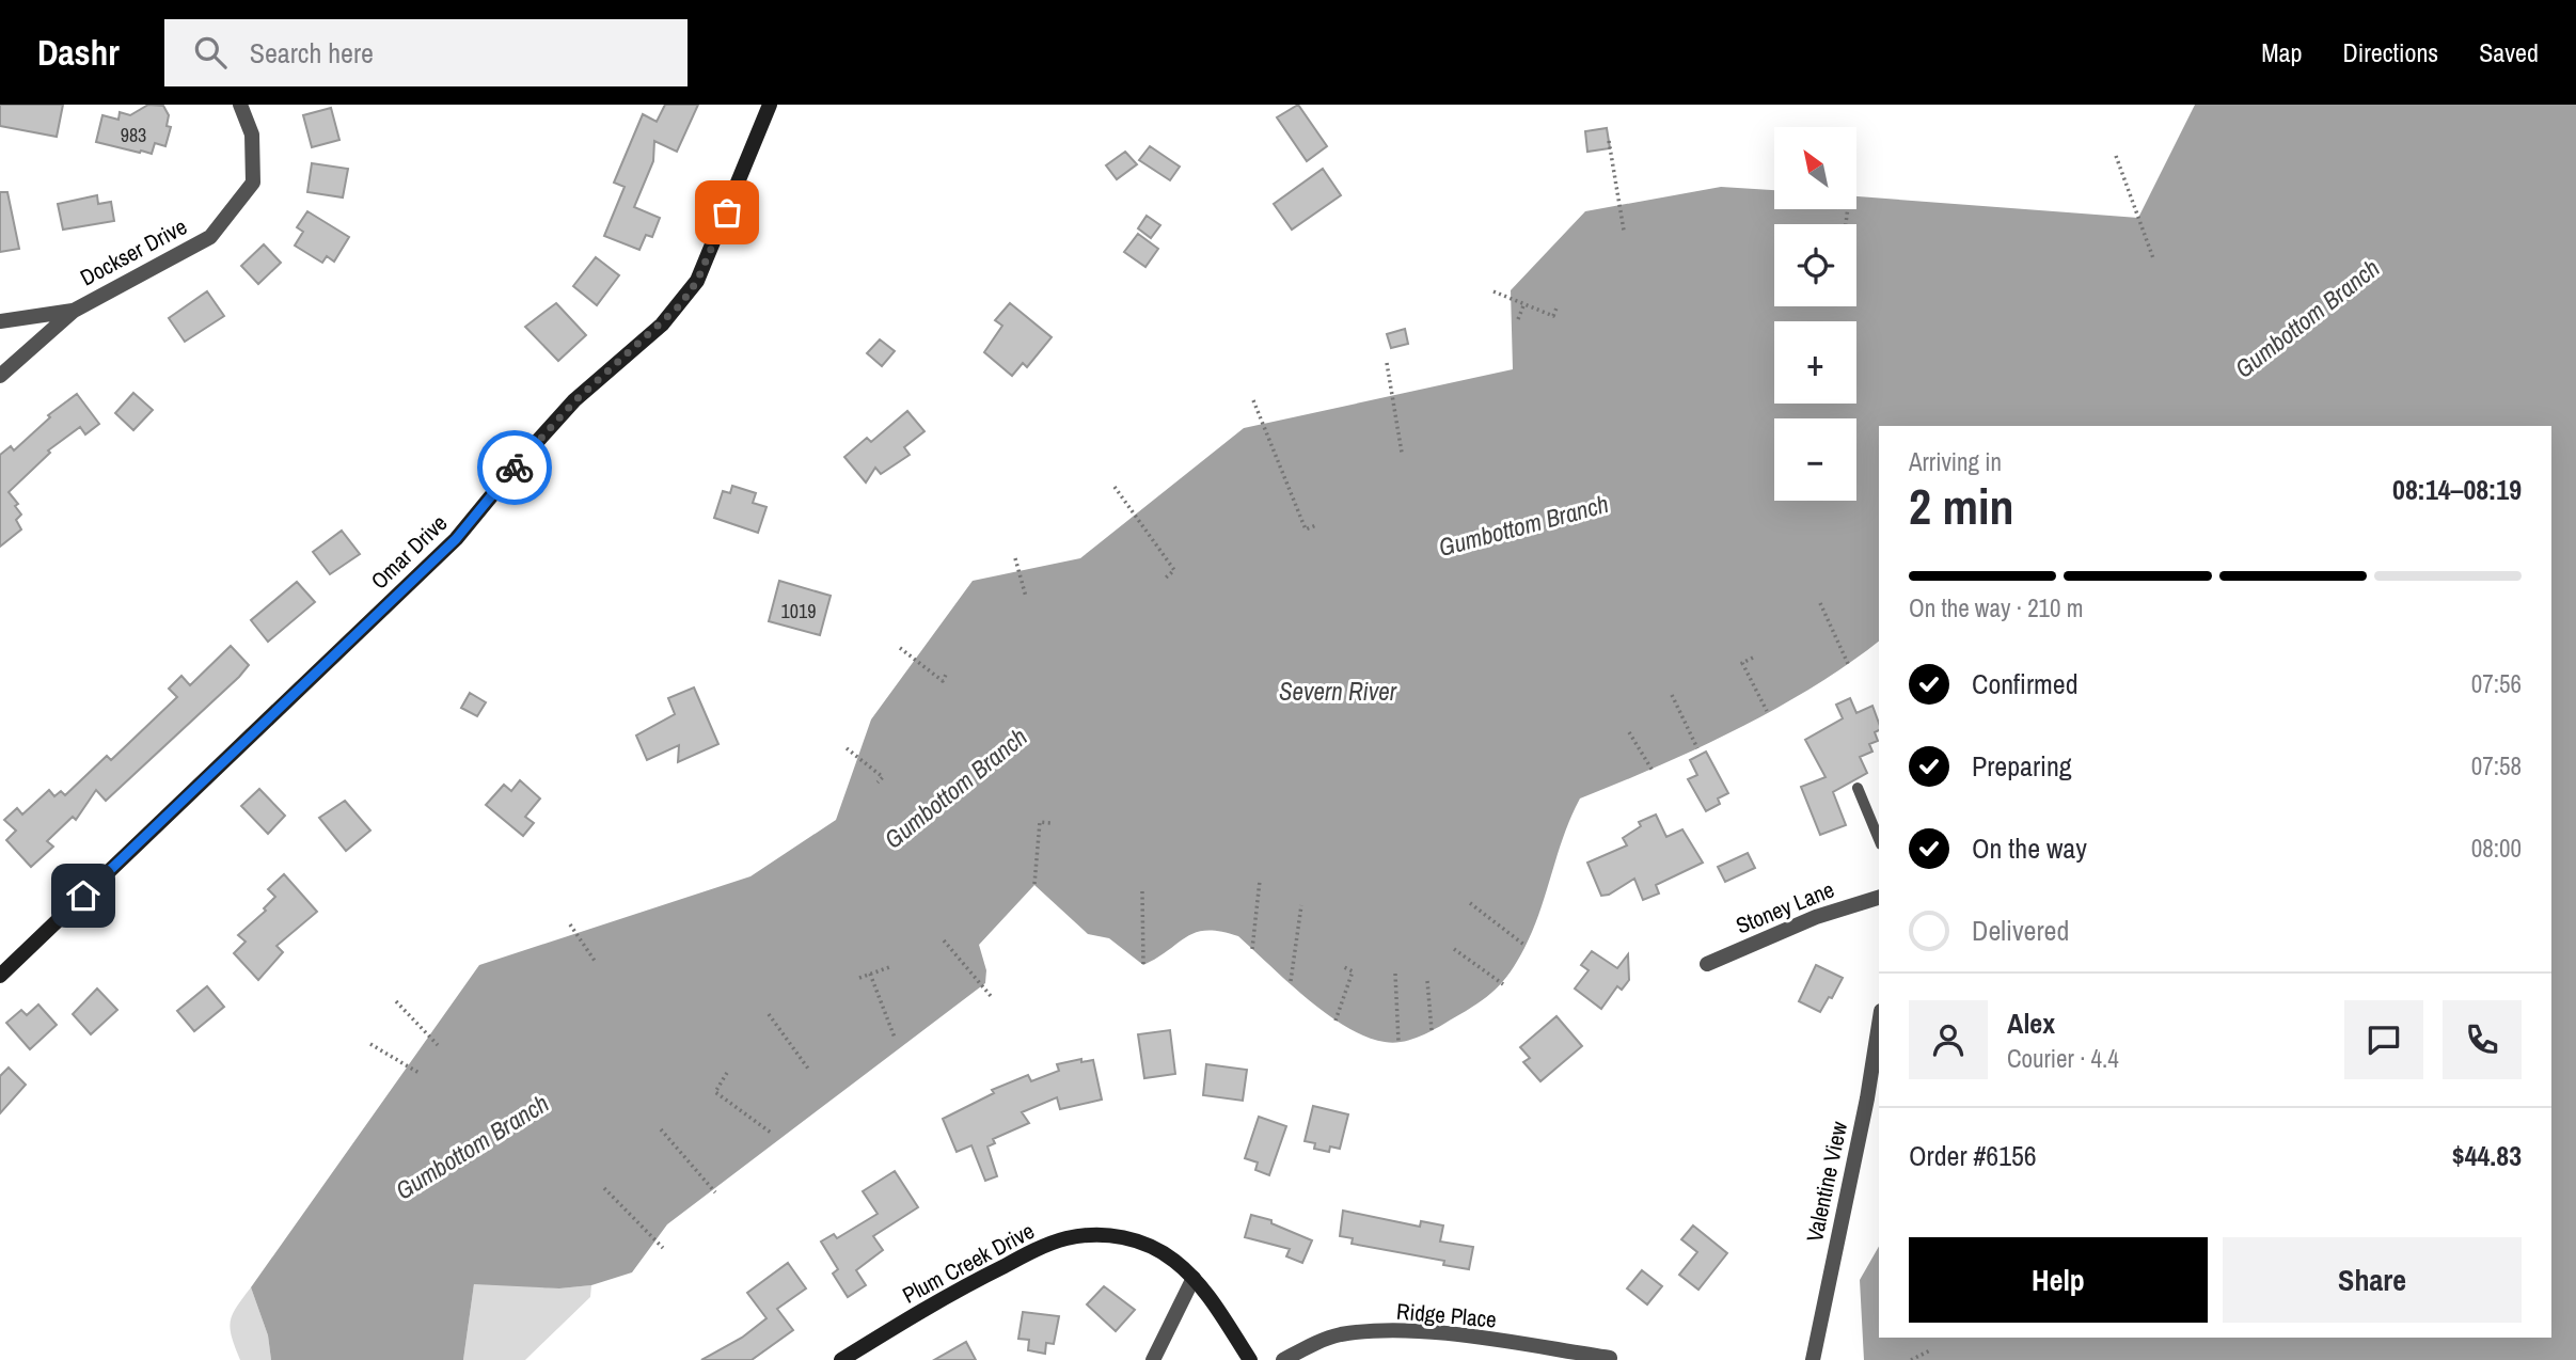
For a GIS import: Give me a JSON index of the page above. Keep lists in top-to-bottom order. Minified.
{"streets":{"street":["Dockser Drive","Omar Drive","Stoney Lane","Valentine View","Plum Creek Drive","Ridge Place"]},"water":["Gumbottom Branch","Severn River"],"house_numbers":["983","1019"],"north":"top left","page":{"header":"Dashr","search":"Search here","nav":["Map","Directions","Saved"],"map_buttons":["+","−"],"heading":["2 min","Arriving in","08:14–08:19"],"panel":["Alex","Courier · 4.4","Order #6156","$44.83"],"bar":"On the way · 210 m","list":[["Confirmed","07:56"],["Preparing","07:58"],["On the way","08:00"],"Delivered"],"buttons":["Help","Share"]}}
